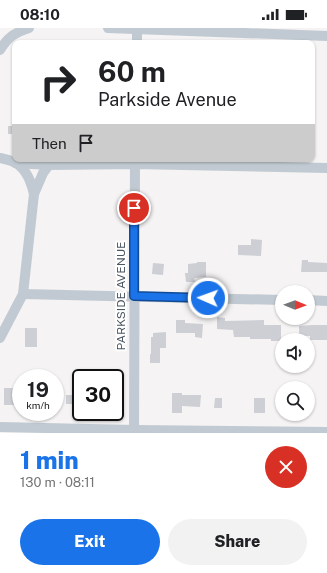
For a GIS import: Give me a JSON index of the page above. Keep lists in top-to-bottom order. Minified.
{"streets":{"street":["PARKSIDE AVENUE"]},"north":"right","page":{"status":"08:10","turn":["60 m","Parkside Avenue"],"then":"Then","speed":"19 km/h","limit":"30","heading":["1 min","130 m · 08:11"],"buttons":["Exit","Share"]}}
